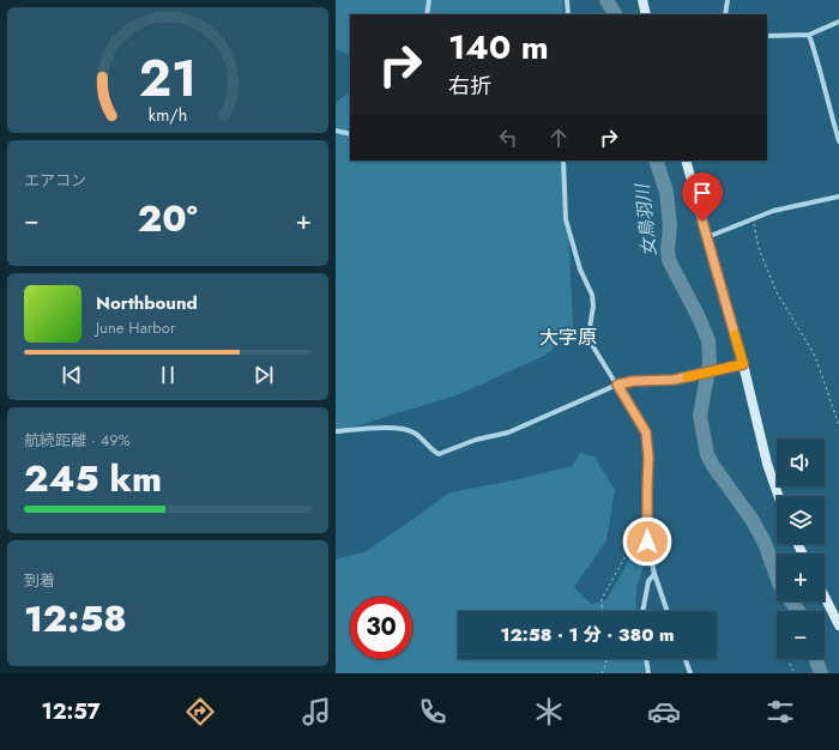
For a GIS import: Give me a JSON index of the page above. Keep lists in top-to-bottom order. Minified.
{"districts":["大字原"],"water":["女鳥羽川"],"page":{"turn":["140 m","右折"],"tile":["エアコン",["航続距離 · 49%","245 km"],["到着","12:58"]],"heat":["−","20°","+"],"song":["Northbound","June Harbor"],"map_buttons":["+","−"],"limit":"30","trip":"12:58 · 1 分 · 380 m","tabs":"12:57","gauge":["21","km/h"]}}
